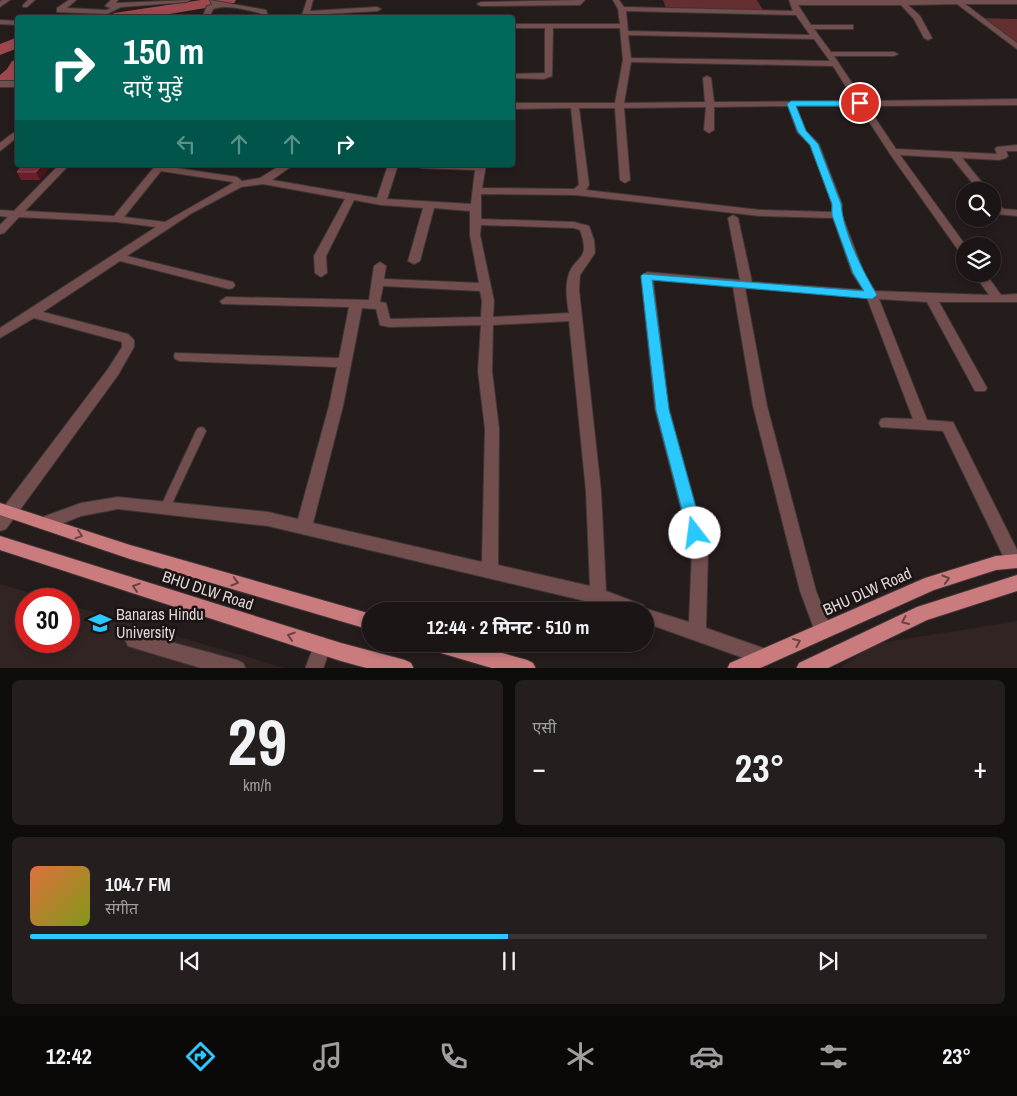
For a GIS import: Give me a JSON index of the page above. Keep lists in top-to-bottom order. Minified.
{"streets":{"main road":["BHU DLW Road"]},"places":{"school or university":["Banaras Hindu University"]},"page":{"turn":["150 m","दाएँ मुड़ें"],"limit":"30","trip":"12:44 · 2 मिनट · 510 m","tile":[["29","km/h"],"एसी"],"heat":["−","23°","+"],"song":["104.7 FM","संगीत"],"tabs":["12:42","23°"]}}
